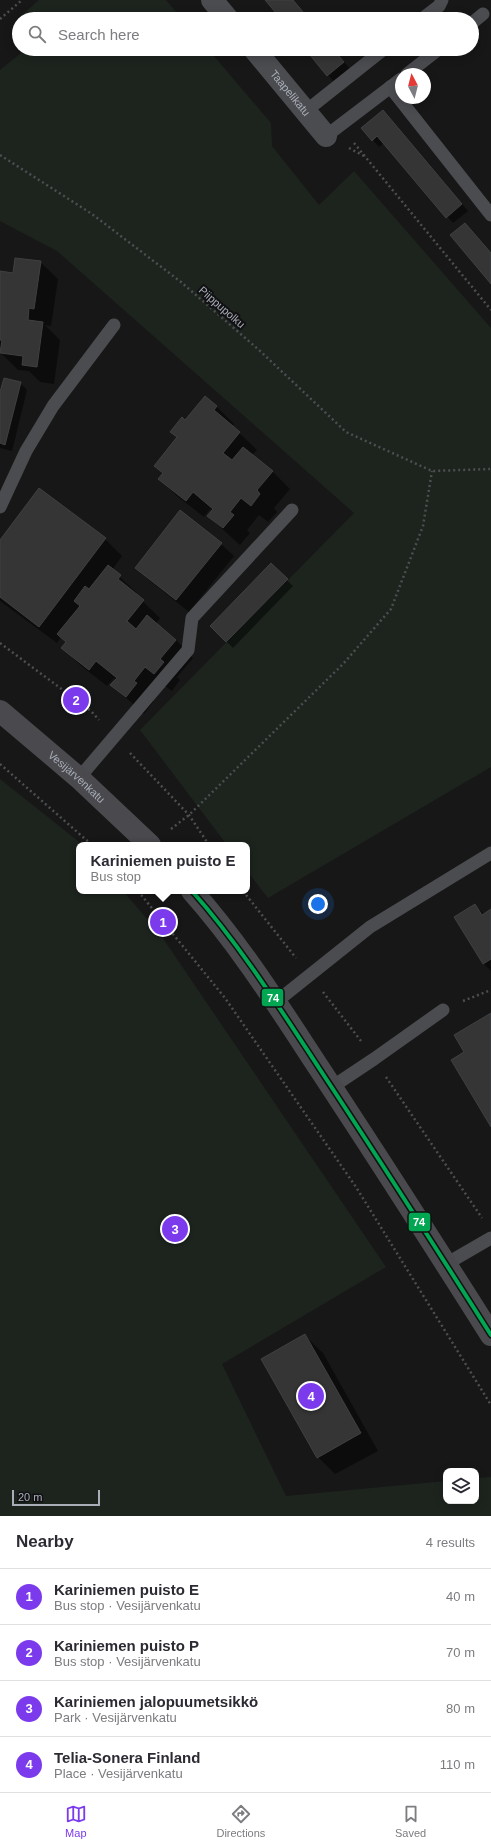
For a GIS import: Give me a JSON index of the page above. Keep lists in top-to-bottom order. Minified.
{"streets":{"street":["Taapelikatu","Vesijärvenkatu"],"path":["Piippupolku"]},"lines":["transit line 74"],"scale_bar":"20 m","north":"top","page":{"search":"Search here","pins":["2","1","3","4"],"popup":["Kariniemen puisto E","Bus stop"],"scale":"20 m","heading":["Nearby","4 results"],"list":[{"mark":"1","name":"Kariniemen puisto E","note":"Bus stop · Vesijärvenkatu","value":"40 m"},{"mark":"2","name":"Kariniemen puisto P","note":"Bus stop · Vesijärvenkatu","value":"70 m"},{"mark":"3","name":"Kariniemen jalopuumetsikkö","note":"Park · Vesijärvenkatu","value":"80 m"},{"mark":"4","name":"Telia-Sonera Finland","note":"Place · Vesijärvenkatu","value":"110 m"}],"nav":["Map","Directions","Saved"]}}
